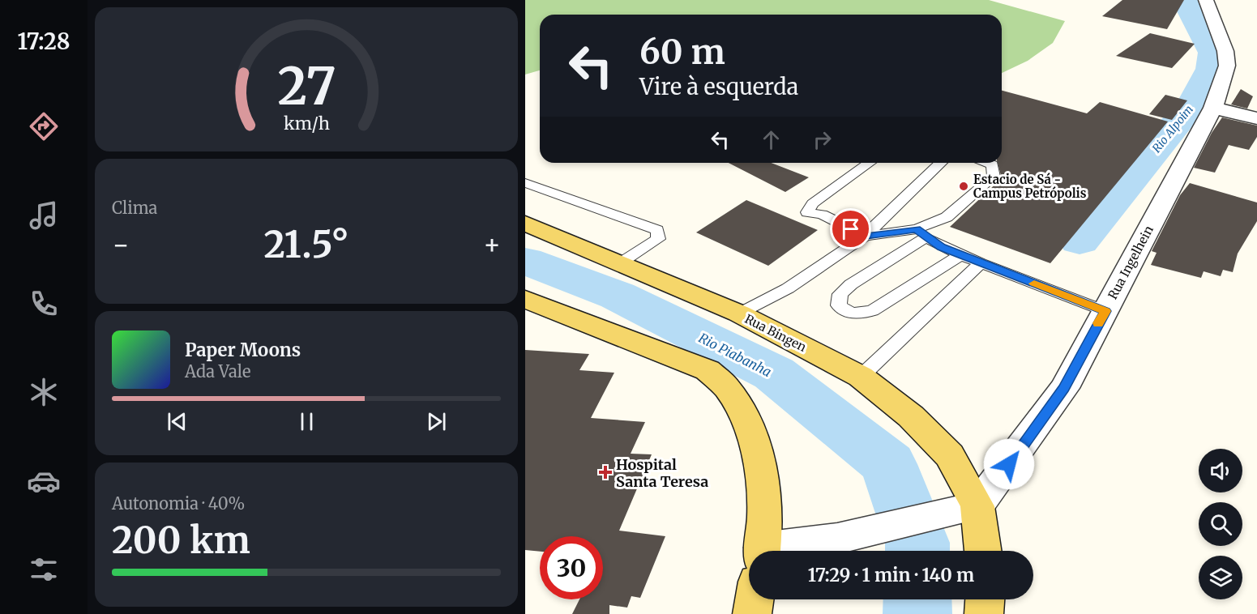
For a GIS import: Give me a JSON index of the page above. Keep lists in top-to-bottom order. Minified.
{"streets":{"main road":["Rua Bingen"],"street":["Rua Ingelhein"]},"crossings":[["Rua Ingelhein","Rua Bingen"]],"water":["Rio Alpoim","Rio Piabanha"],"places":{"other":["Estacio de Sá - Campus Petrópolis"],"health":["Hospital Santa Teresa"]},"page":{"tabs":"17:28","turn":["60 m","Vire à esquerda"],"tile":["Clima",["Autonomia · 40%","200 km"]],"heat":["−","21.5°","+"],"song":["Paper Moons","Ada Vale"],"limit":"30","trip":"17:29 · 1 min · 140 m","gauge":["27","km/h"]}}
